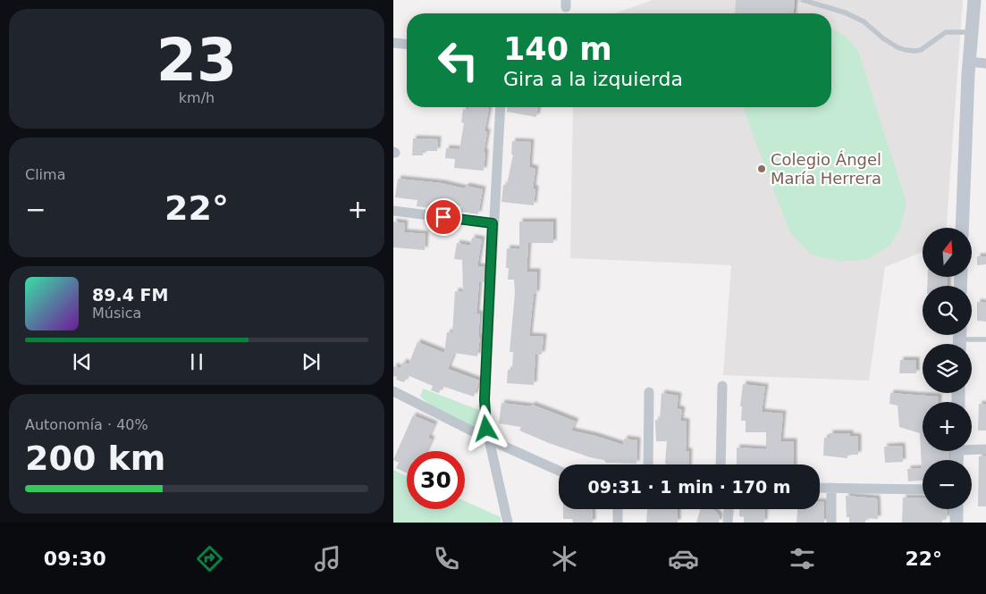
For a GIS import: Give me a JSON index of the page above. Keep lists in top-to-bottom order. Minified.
{"places":["Colegio Ángel María Herrera"],"north":"top","page":{"tile":[["23","km/h"],"Clima",["Autonomía · 40%","200 km"]],"turn":["140 m","Gira a la izquierda"],"heat":["−","22°","+"],"map_buttons":["+","−"],"song":["89.4 FM","Música"],"limit":"30","trip":"09:31 · 1 min · 170 m","tabs":["09:30","22°"]}}
